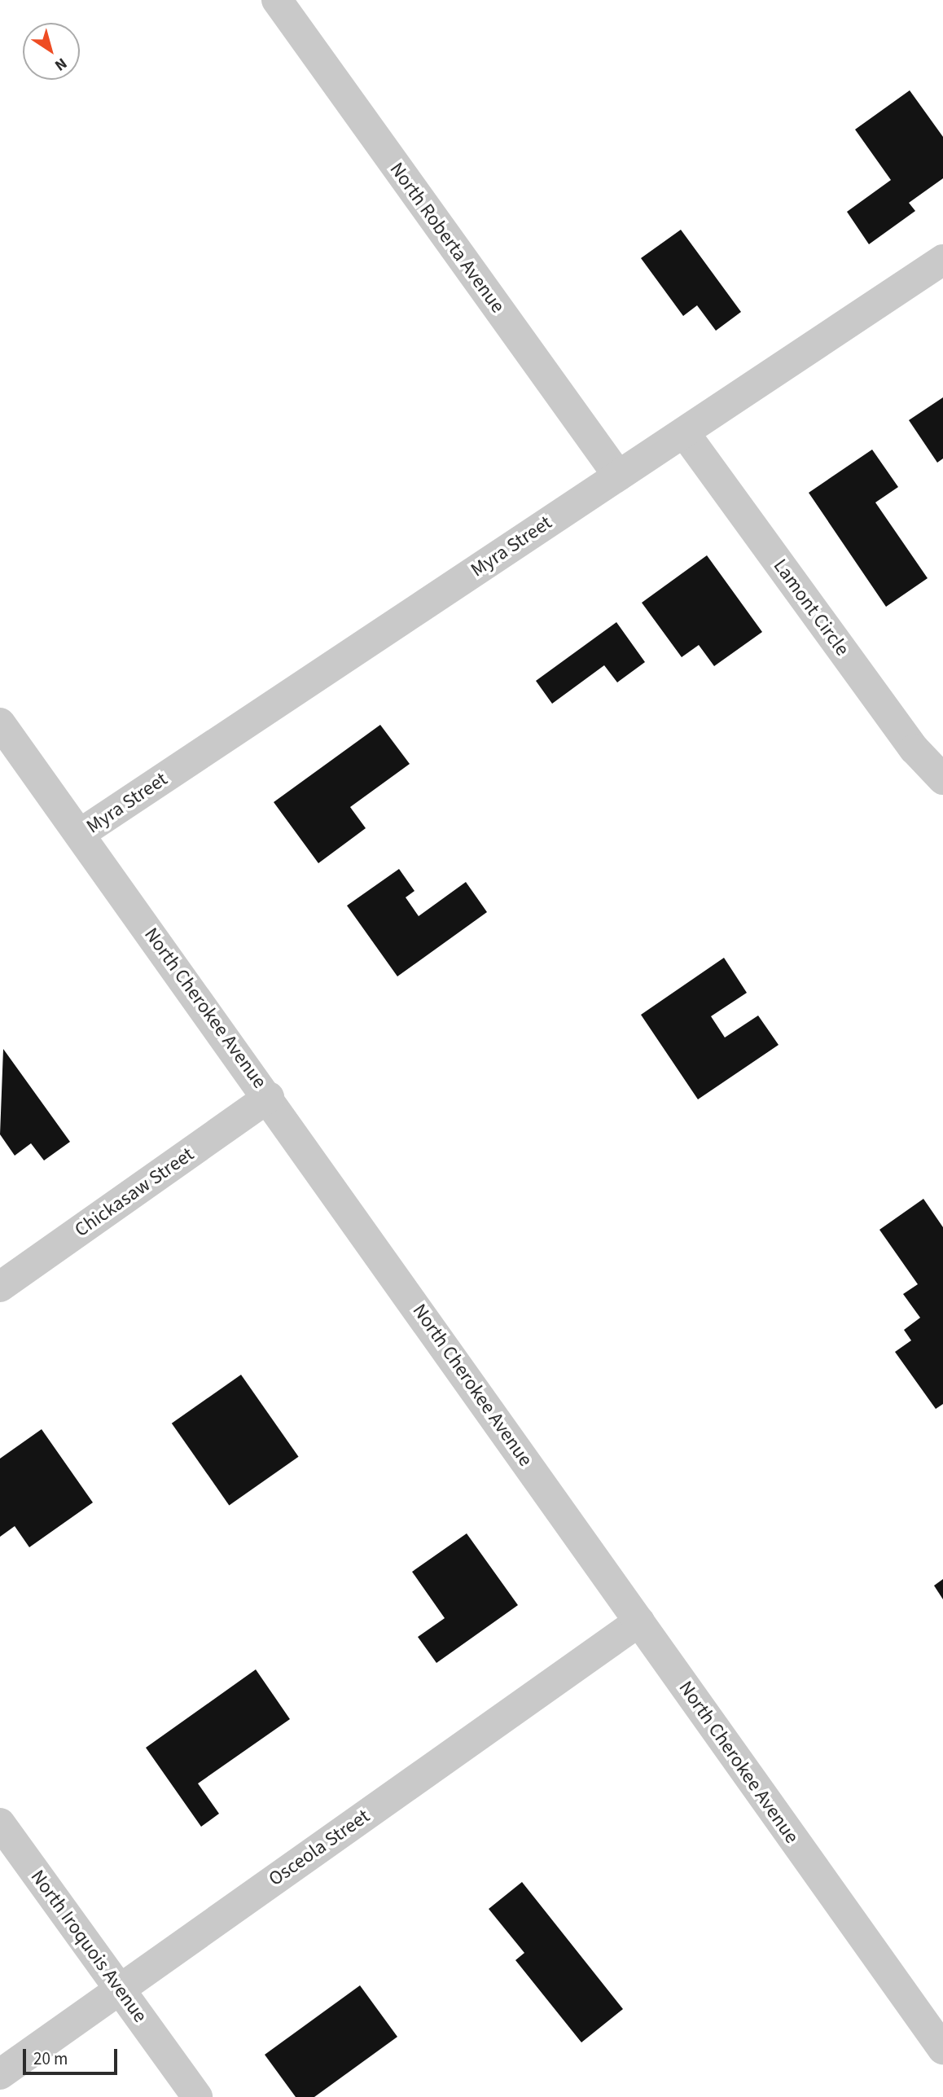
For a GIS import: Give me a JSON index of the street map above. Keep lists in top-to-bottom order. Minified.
{"streets":{"street":["North Roberta Avenue","Myra Street","Lamont Circle","North Cherokee Avenue","Chickasaw Street","Osceola Street","North Iroquois Avenue"]},"crossings":[["North Roberta Avenue","Myra Street"],["Myra Street","Lamont Circle"],["Myra Street","North Cherokee Avenue"],["North Cherokee Avenue","Chickasaw Street"],["North Cherokee Avenue","Osceola Street"],["Osceola Street","North Iroquois Avenue"]],"scale_bar":"20 m","north":"bottom right"}
